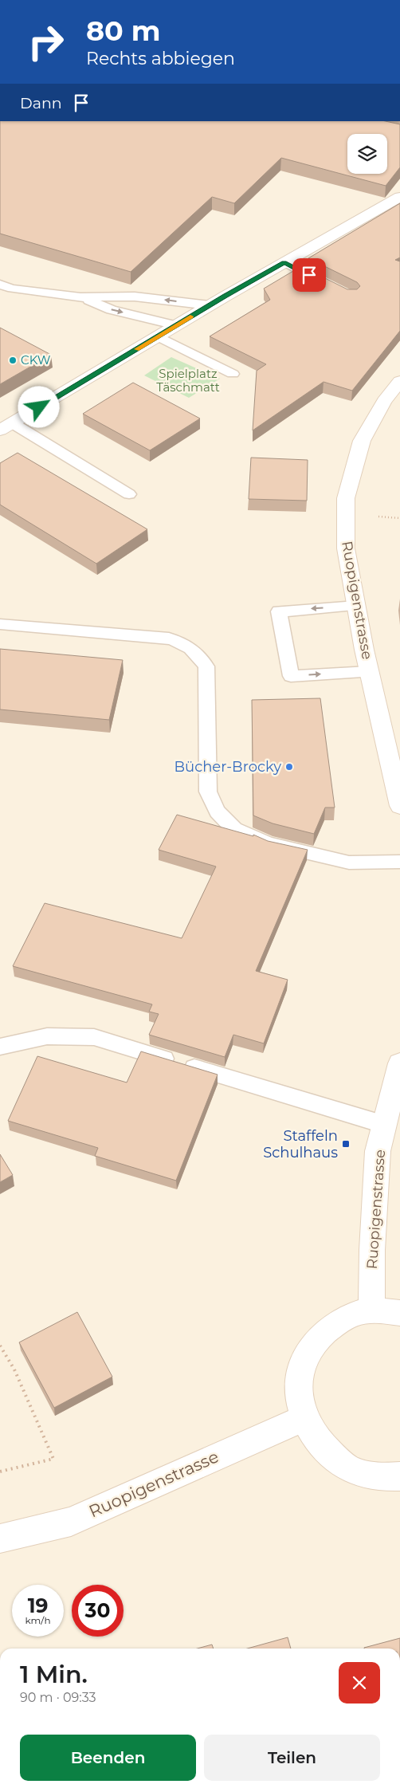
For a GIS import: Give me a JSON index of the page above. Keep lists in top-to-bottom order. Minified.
{"streets":{"street":["Ruopigenstrasse"]},"parks":["Spielplatz Täschmatt"],"places":{"other":["CKW","Bücher-Brocky"],"transit":["Staffeln Schulhaus"]},"page":{"turn":["80 m","Rechts abbiegen"],"then":"Dann","speed":"19 km/h","limit":"30","heading":["1 Min.","90 m · 09:33"],"buttons":["Beenden","Teilen"]}}
